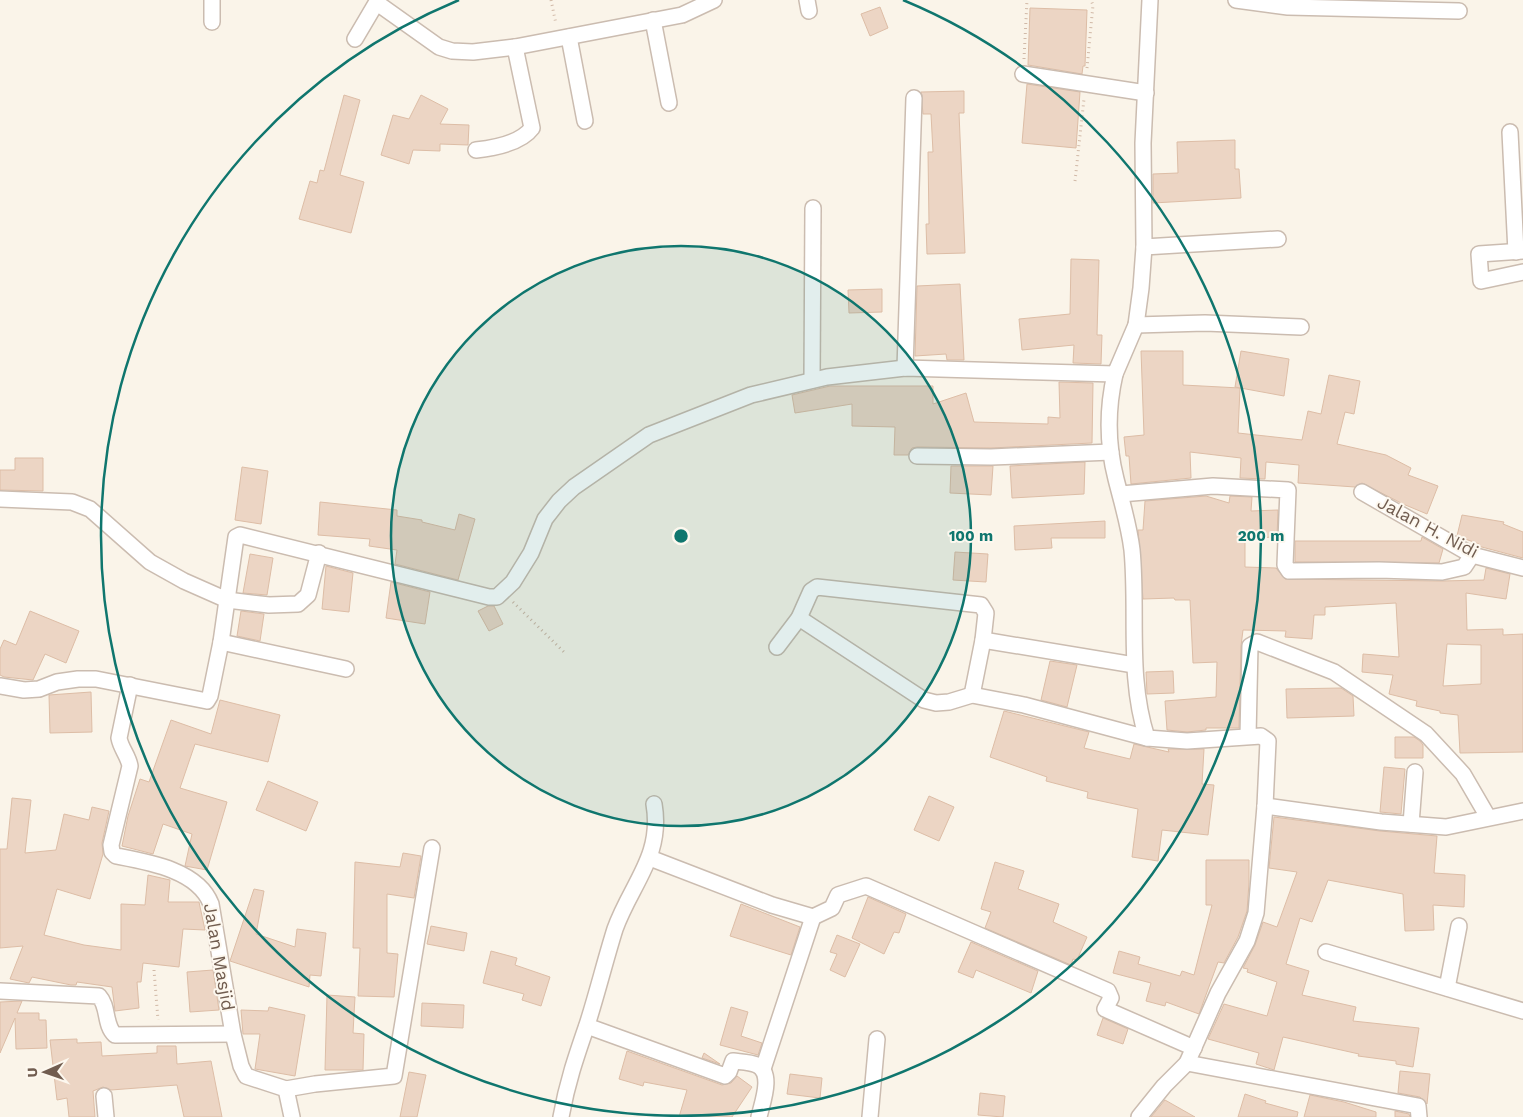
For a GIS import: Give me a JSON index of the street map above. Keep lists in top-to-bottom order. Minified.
{"streets":{"street":["Jalan H. Nidi","Jalan Masjid"]},"north":"left","rings":["100 m","200 m"]}
